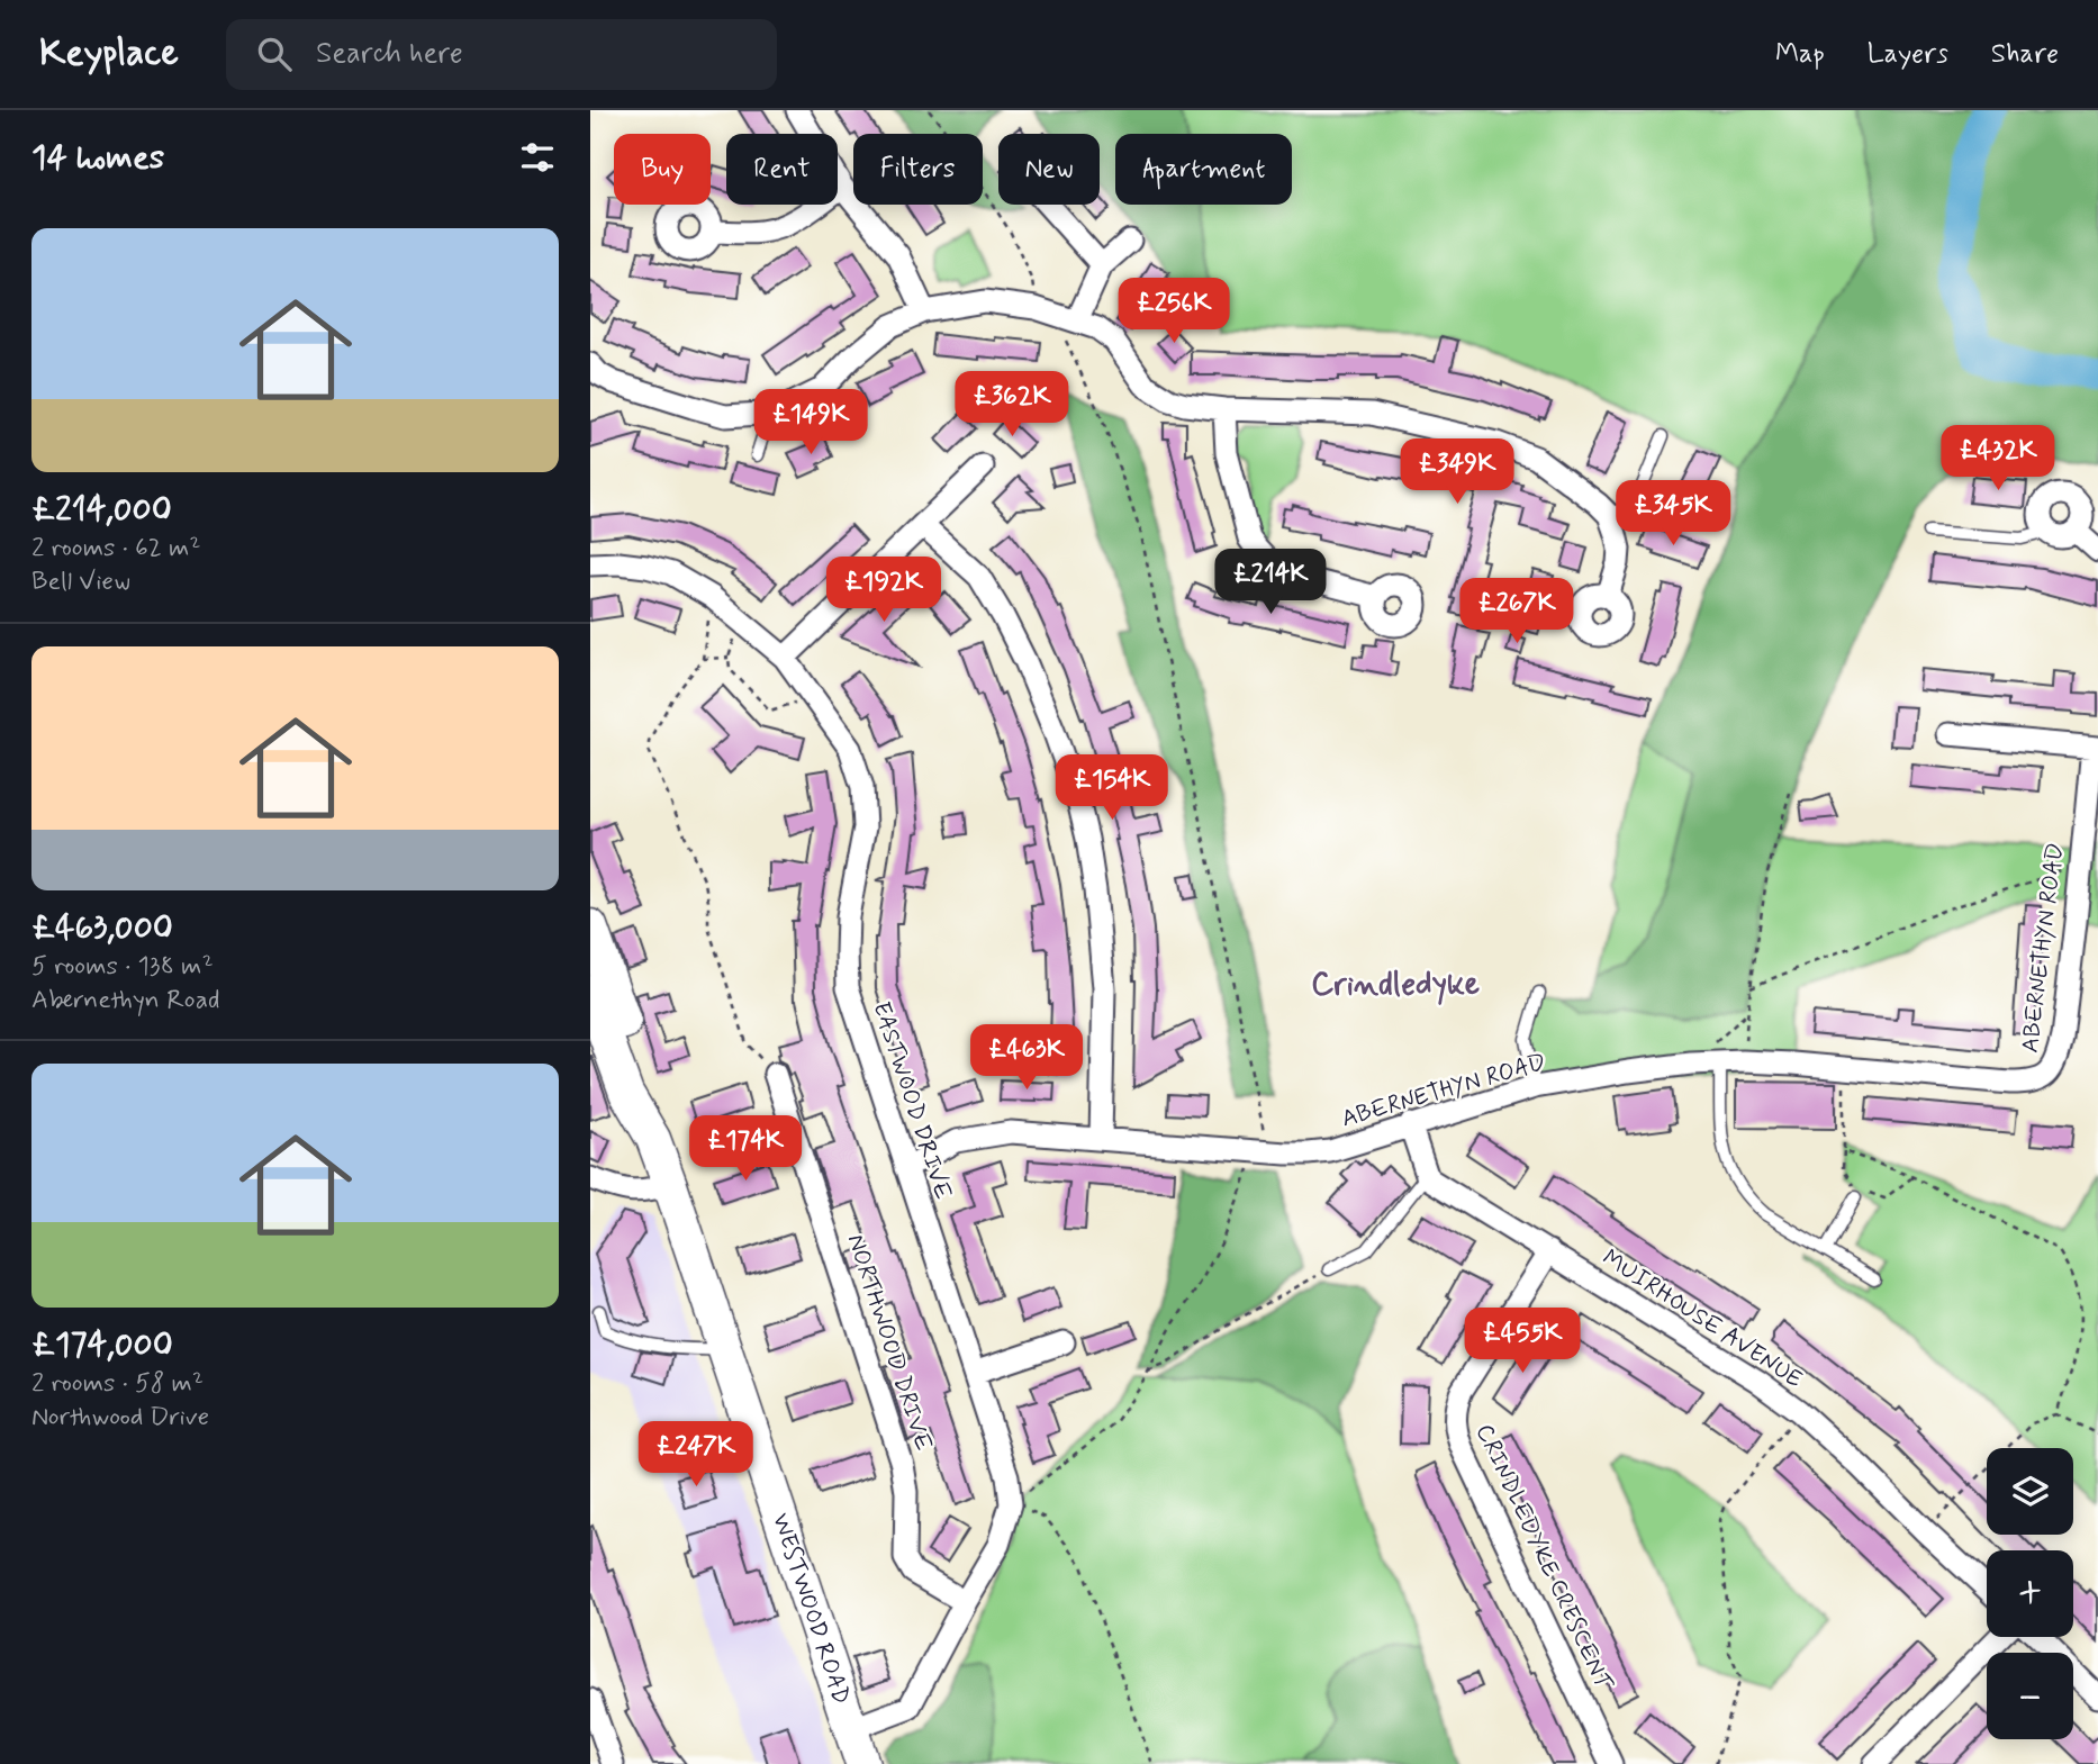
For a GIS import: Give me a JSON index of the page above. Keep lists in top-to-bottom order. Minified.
{"streets":{"main road":["WESTWOOD ROAD"],"street":["ABERNETHYN ROAD","EASTWOOD DRIVE","MUIRHOUSE AVENUE","NORTHWOOD DRIVE","CRINDLEDYKE CRESCENT"]},"crossings":[["ABERNETHYN ROAD","EASTWOOD DRIVE"],["EASTWOOD DRIVE","NORTHWOOD DRIVE"],["EASTWOOD DRIVE","WESTWOOD ROAD"],["MUIRHOUSE AVENUE","CRINDLEDYKE CRESCENT"]],"districts":["Crindledyke"],"page":{"header":"Keyplace","search":"Search here","nav":["Map","Layers","Share"],"heading":"14 homes","chip":["Buy","Rent","Filters","New","Apartment"],"list":[{"name":"£214,000","note":"2 rooms · 62 m² · Bell View"},{"name":"£463,000","note":"5 rooms · 138 m² · Abernethyn Road"},{"name":"£174,000","note":"2 rooms · 58 m² · Northwood Drive"}],"price":["£256K","£362K","£149K","£432K","£349K","£345K","£214K","£192K","£267K","£154K","£463K","£174K","£455K","£247K"],"map_buttons":["+","−"]}}
